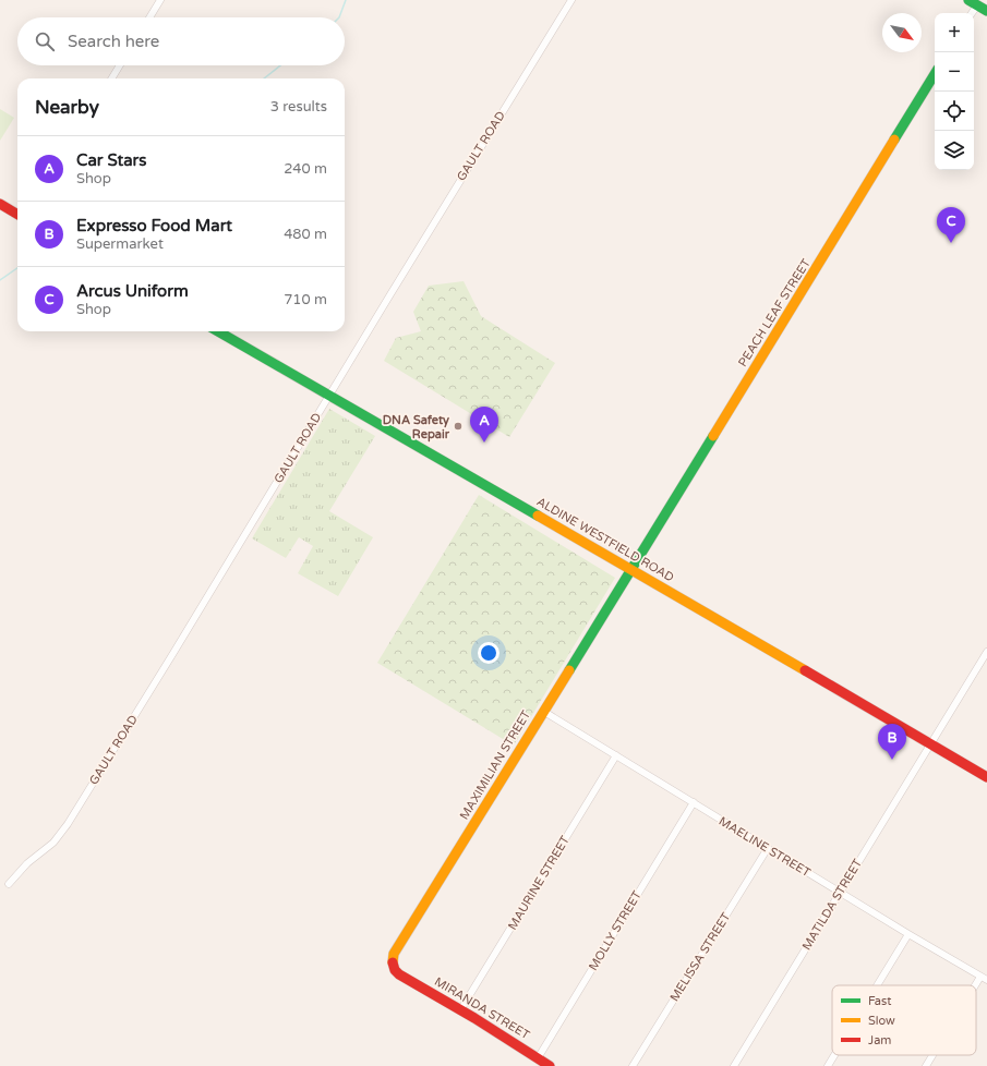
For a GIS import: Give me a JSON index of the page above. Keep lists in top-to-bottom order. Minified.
{"streets":{"street":["GAULT ROAD","PEACH LEAF STREET","ALDINE WESTFIELD ROAD","MAXIMILIAN STREET","MAELINE STREET","MAURINE STREET","MATILDA STREET","MOLLY STREET","MELISSA STREET","MIRANDA STREET"]},"crossings":[["GAULT ROAD","ALDINE WESTFIELD ROAD"],["PEACH LEAF STREET","ALDINE WESTFIELD ROAD"],["PEACH LEAF STREET","MAXIMILIAN STREET"],["ALDINE WESTFIELD ROAD","MAXIMILIAN STREET"],["ALDINE WESTFIELD ROAD","MATILDA STREET"],["MAXIMILIAN STREET","MAELINE STREET"],["MAXIMILIAN STREET","MIRANDA STREET"],["MAELINE STREET","MAURINE STREET"],["MAELINE STREET","MATILDA STREET"],["MAELINE STREET","MOLLY STREET"],["MAELINE STREET","MELISSA STREET"],["MAURINE STREET","MIRANDA STREET"],["MOLLY STREET","MIRANDA STREET"]],"places":["DNA Safety Repair"],"legend":["Fast","Slow","Jam"],"north":"bottom right","page":{"map_buttons":["+","−"],"search":"Search here","heading":["Nearby","3 results"],"list":[{"mark":"A","name":"Car Stars","note":"Shop","value":"240 m"},{"mark":"B","name":"Expresso Food Mart","note":"Supermarket","value":"480 m"},{"mark":"C","name":"Arcus Uniform","note":"Shop","value":"710 m"}],"pins":["C","A","B"]}}
